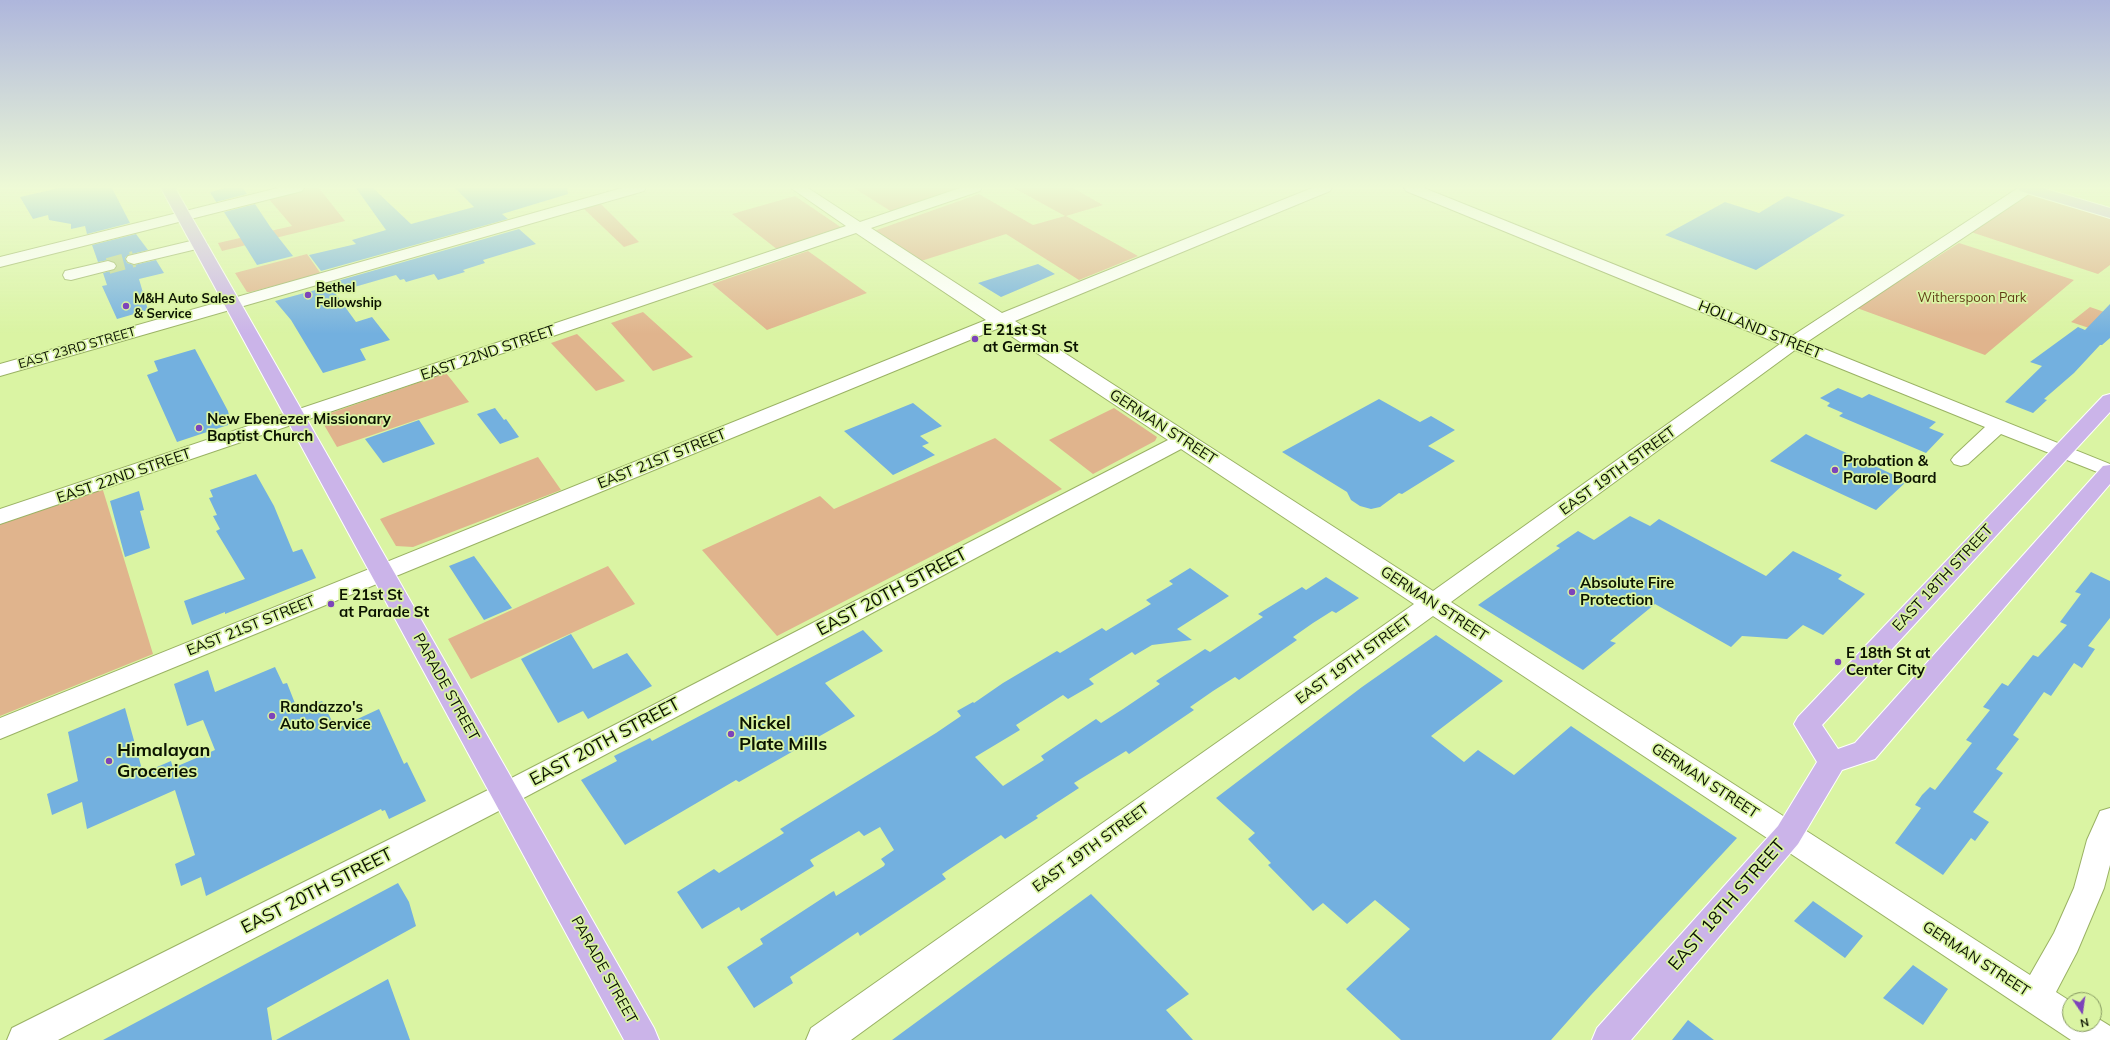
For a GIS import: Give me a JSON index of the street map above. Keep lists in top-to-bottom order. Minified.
{"streets":{"main road":["EAST 18TH STREET","PARADE STREET"],"street":["HOLLAND STREET","EAST 23RD STREET","EAST 22ND STREET","GERMAN STREET","EAST 21ST STREET","EAST 19TH STREET","EAST 20TH STREET"]},"crossings":[["HOLLAND STREET","EAST 19TH STREET"],["HOLLAND STREET","EAST 18TH STREET"],["EAST 23RD STREET","PARADE STREET"],["EAST 22ND STREET","PARADE STREET"],["GERMAN STREET","EAST 21ST STREET"],["GERMAN STREET","EAST 19TH STREET"],["GERMAN STREET","EAST 18TH STREET"],["GERMAN STREET","EAST 20TH STREET"],["EAST 21ST STREET","PARADE STREET"],["EAST 20TH STREET","PARADE STREET"]],"parks":["Witherspoon Park"],"places":["Bethel Fellowship","M&H Auto Sales & Service","E 21st St at German St","New Ebenezer Missionary Baptist Church","Probation & Parole Board","Absolute Fire Protection","E 21st St at Parade St","E 18th St at Center City","Randazzo's Auto Service","Nickel Plate Mills","Himalayan Groceries"],"north":"bottom"}
